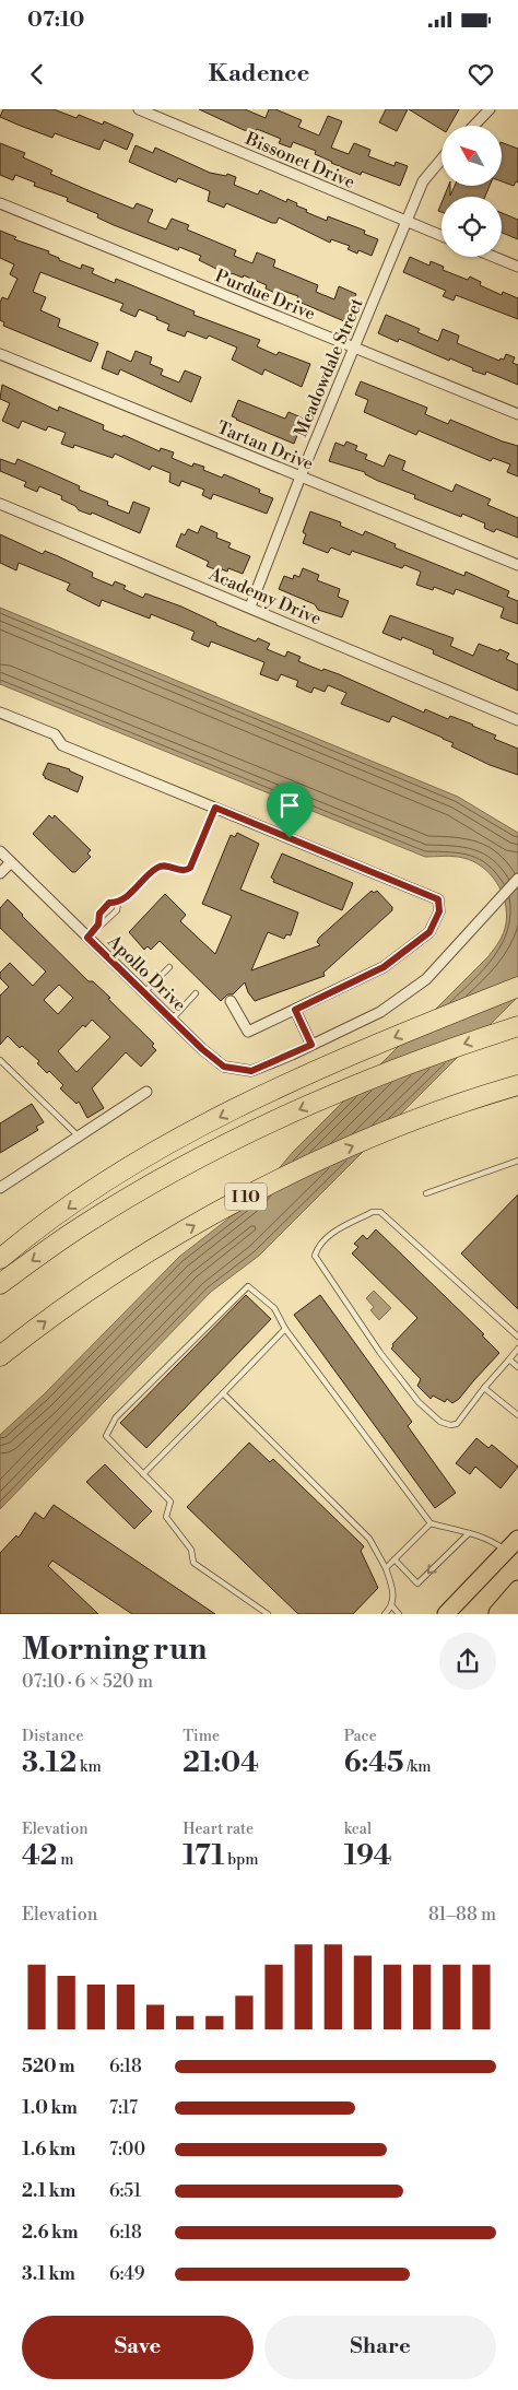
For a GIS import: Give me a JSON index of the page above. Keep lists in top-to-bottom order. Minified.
{"streets":{"highway":["I 10"],"street":["Bissonet Drive","Purdue Drive","Meadowdale Street","Tartan Drive","Academy Drive","Apollo Drive"]},"crossings":[["Bissonet Drive","Meadowdale Street"],["Purdue Drive","Meadowdale Street"],["Meadowdale Street","Tartan Drive"],["Meadowdale Street","Academy Drive"]],"north":"top left","page":{"status":"07:10","header":"Kadence","heading":["Morning run","07:10 · 6 × 520 m"],"stats":[["Distance","3.12 km"],["Time","21:04"],["Pace","6:45 /km"],["Elevation","42 m"],["Heart rate","171 bpm"],["kcal","194"]],"chart":["Elevation","81–88 m"],"list":[{"name":"520 m","note":"6:18"},{"name":"1.0 km","note":"7:17"},{"name":"1.6 km","note":"7:00"},{"name":"2.1 km","note":"6:51"},{"name":"2.6 km","note":"6:18"},{"name":"3.1 km","note":"6:49"}],"buttons":["Save","Share"]}}
